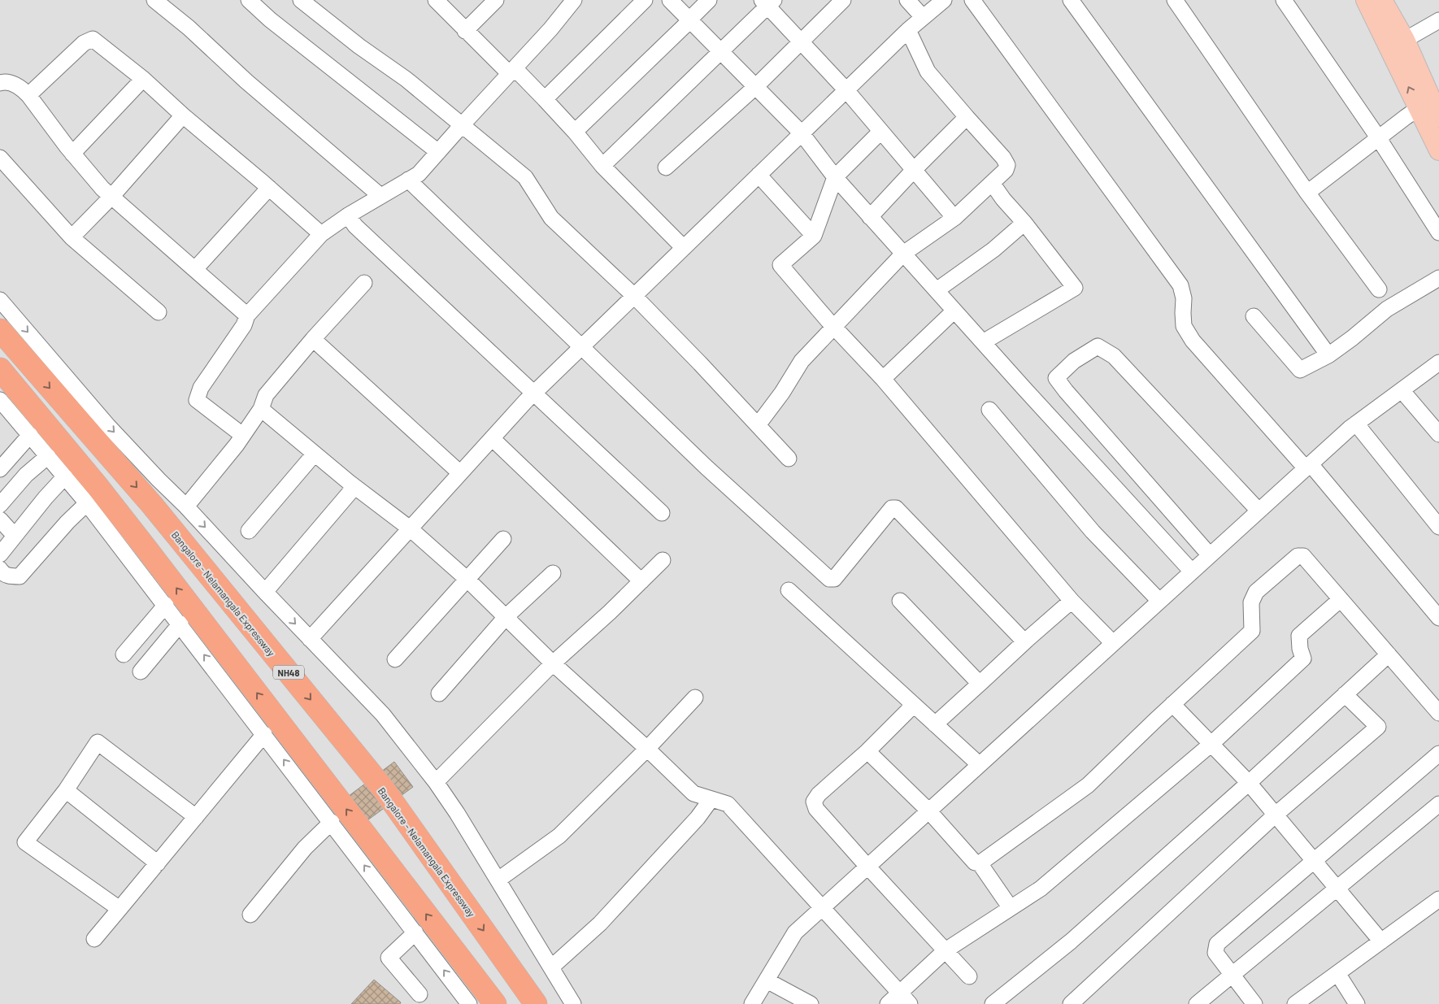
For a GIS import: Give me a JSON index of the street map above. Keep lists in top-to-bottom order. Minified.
{"streets":{"highway":["Bangalore - Nelamangala Expressway","NH48"]}}
